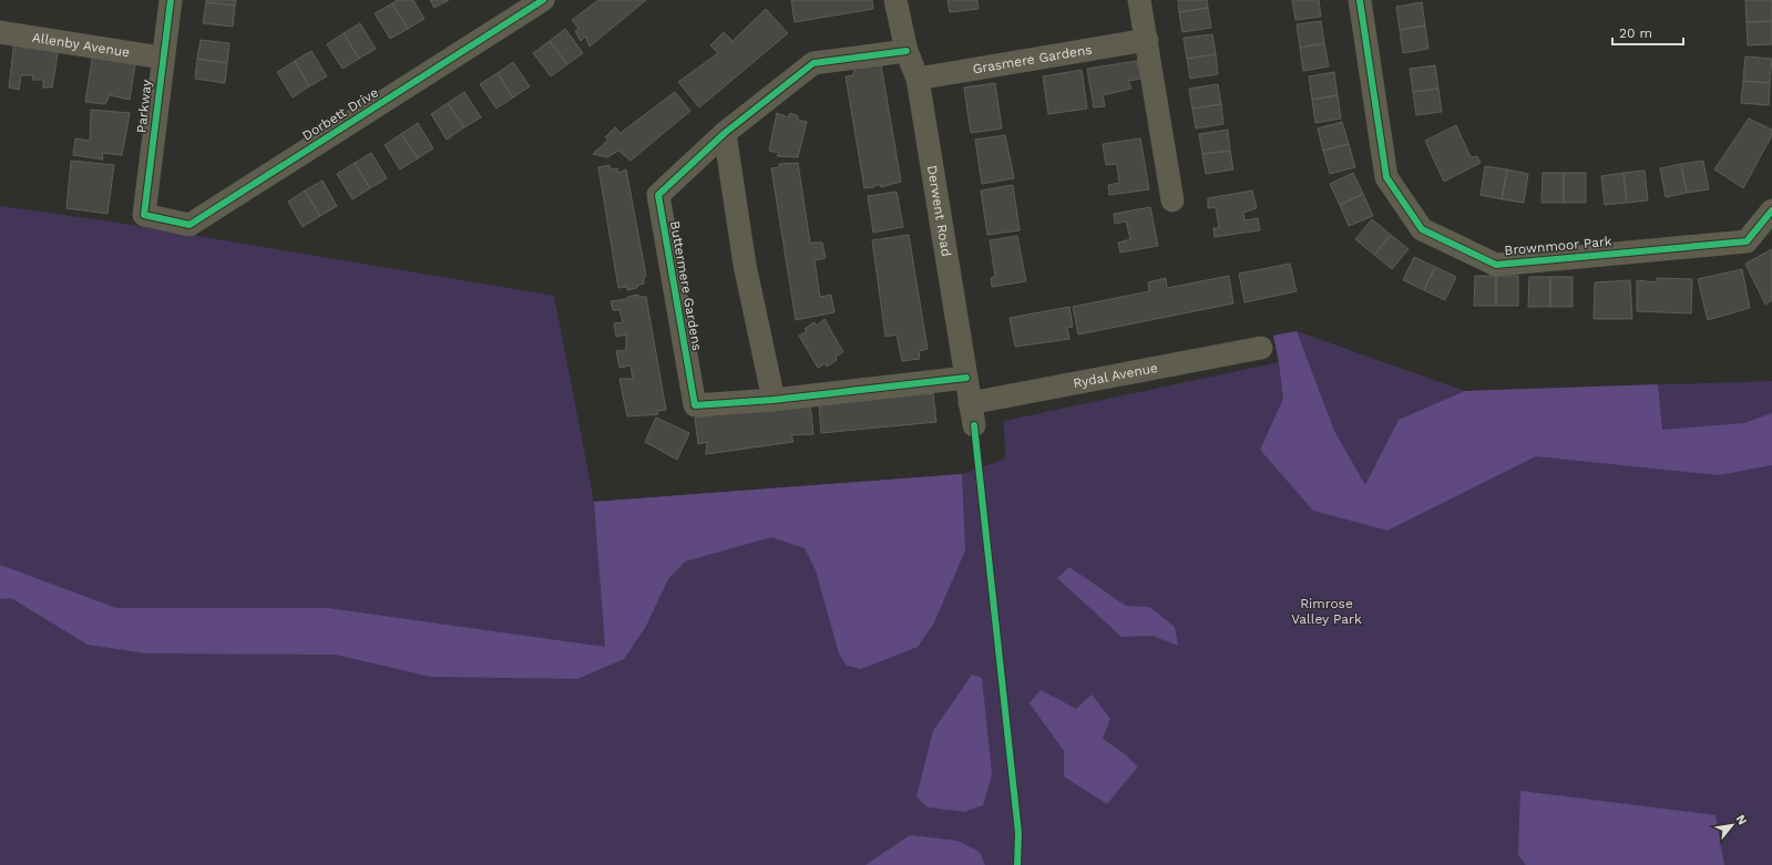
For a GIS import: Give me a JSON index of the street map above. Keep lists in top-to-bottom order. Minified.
{"streets":{"street":["Allenby Avenue","Grasmere Gardens","Parkway","Dorbett Drive","Derwent Road","Brownmoor Park","Buttermere Gardens","Rydal Avenue"]},"crossings":[["Allenby Avenue","Parkway"],["Grasmere Gardens","Derwent Road"],["Parkway","Dorbett Drive"],["Derwent Road","Buttermere Gardens"],["Derwent Road","Rydal Avenue"]],"parks":["Rimrose Valley Park"],"scale_bar":"20 m","north":"top right"}
